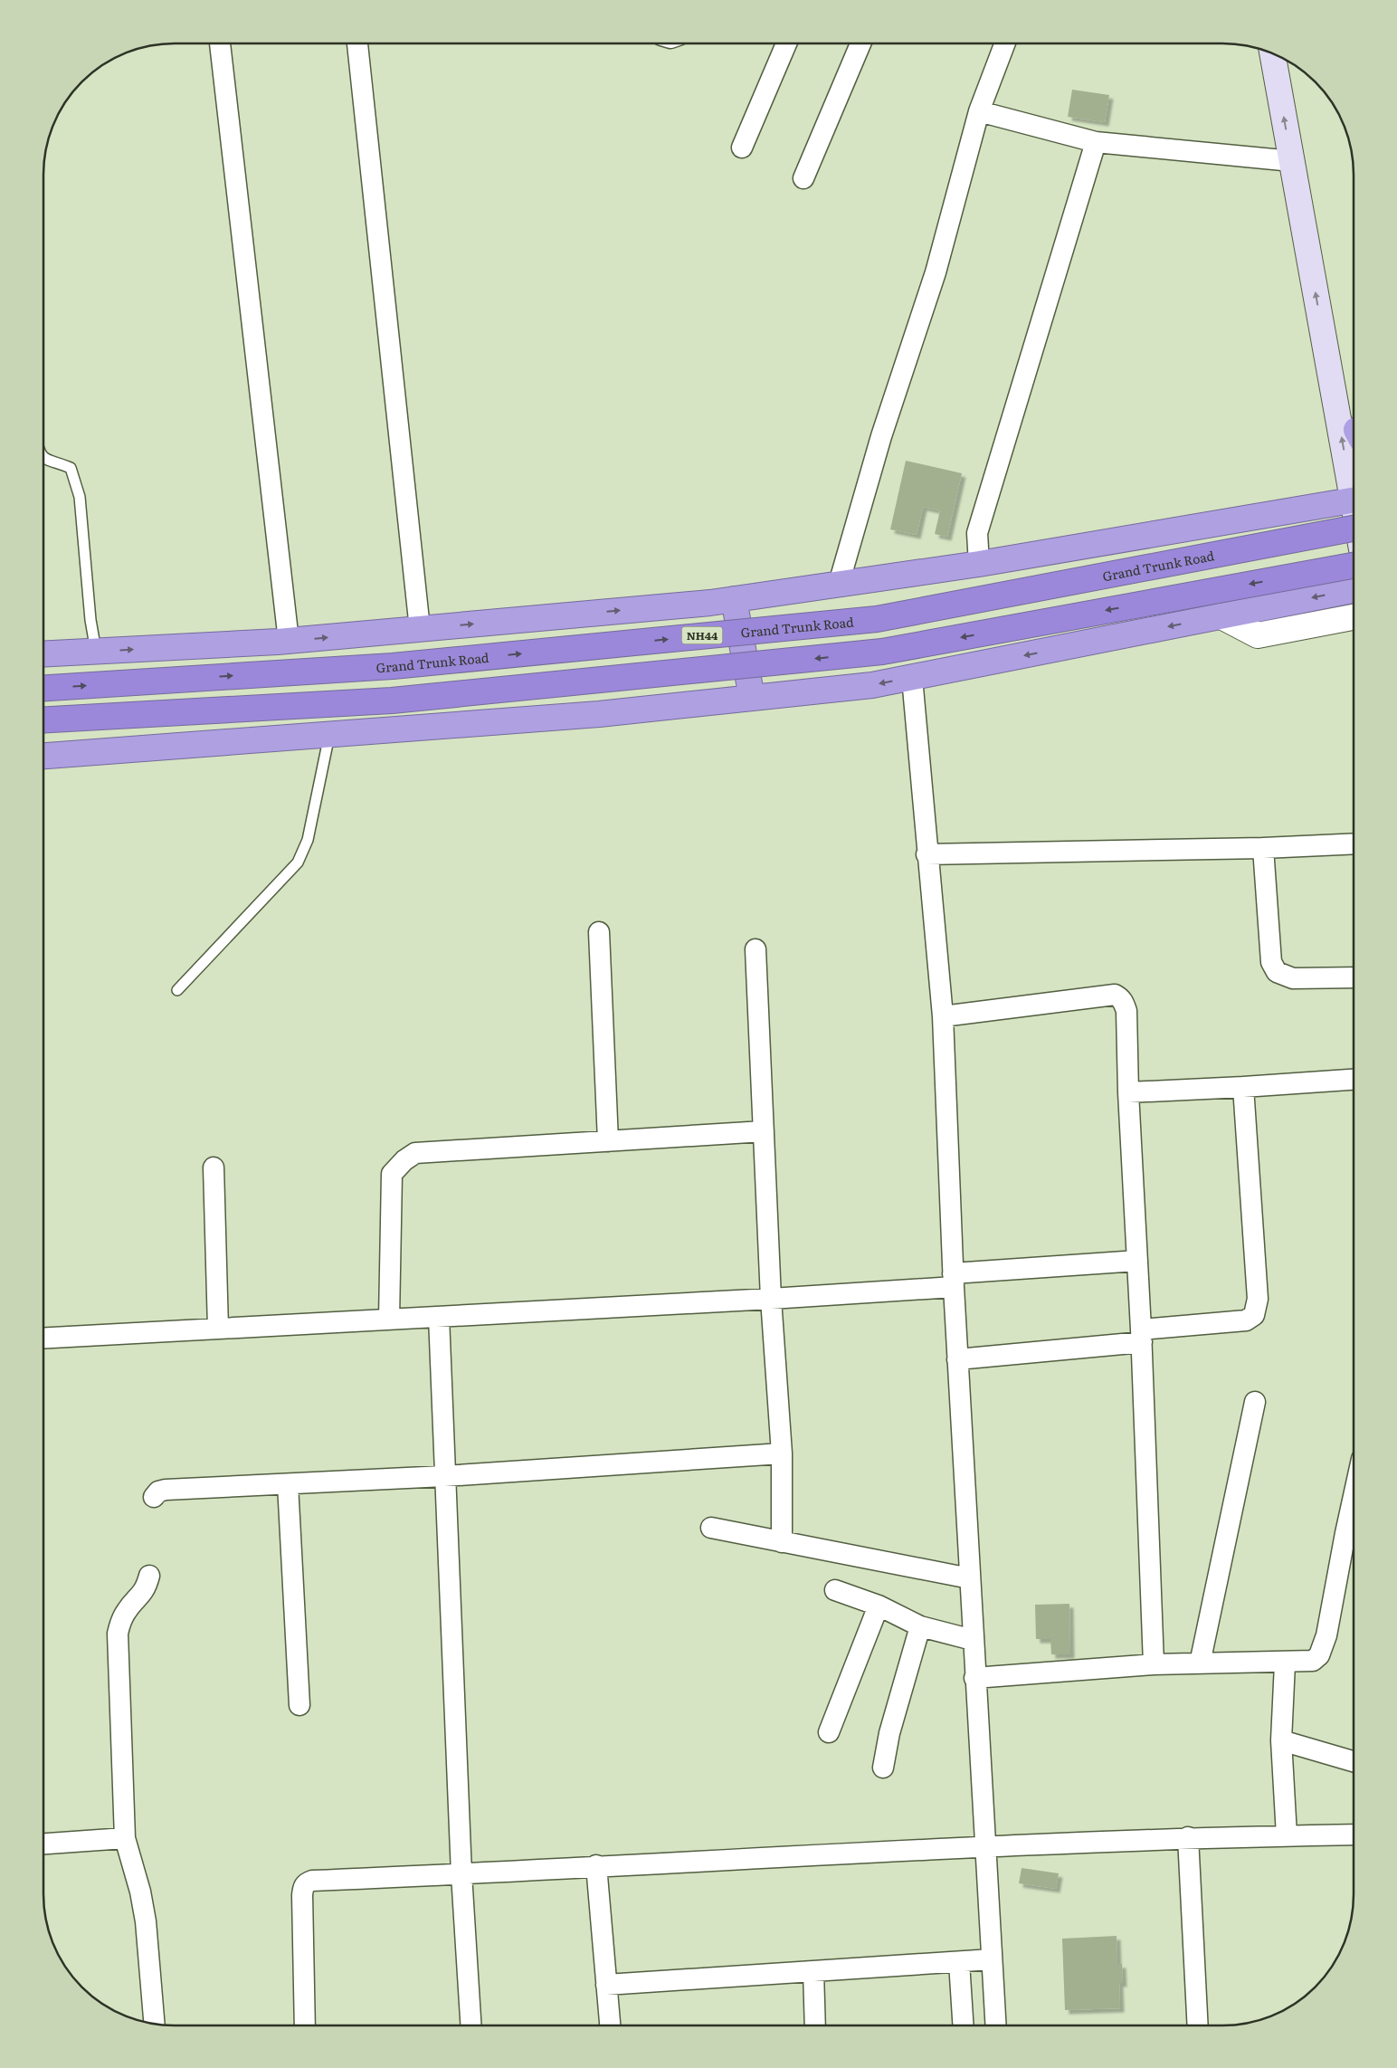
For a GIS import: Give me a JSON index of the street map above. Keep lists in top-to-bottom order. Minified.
{"streets":{"highway":["Grand Trunk Road","NH44"]}}
